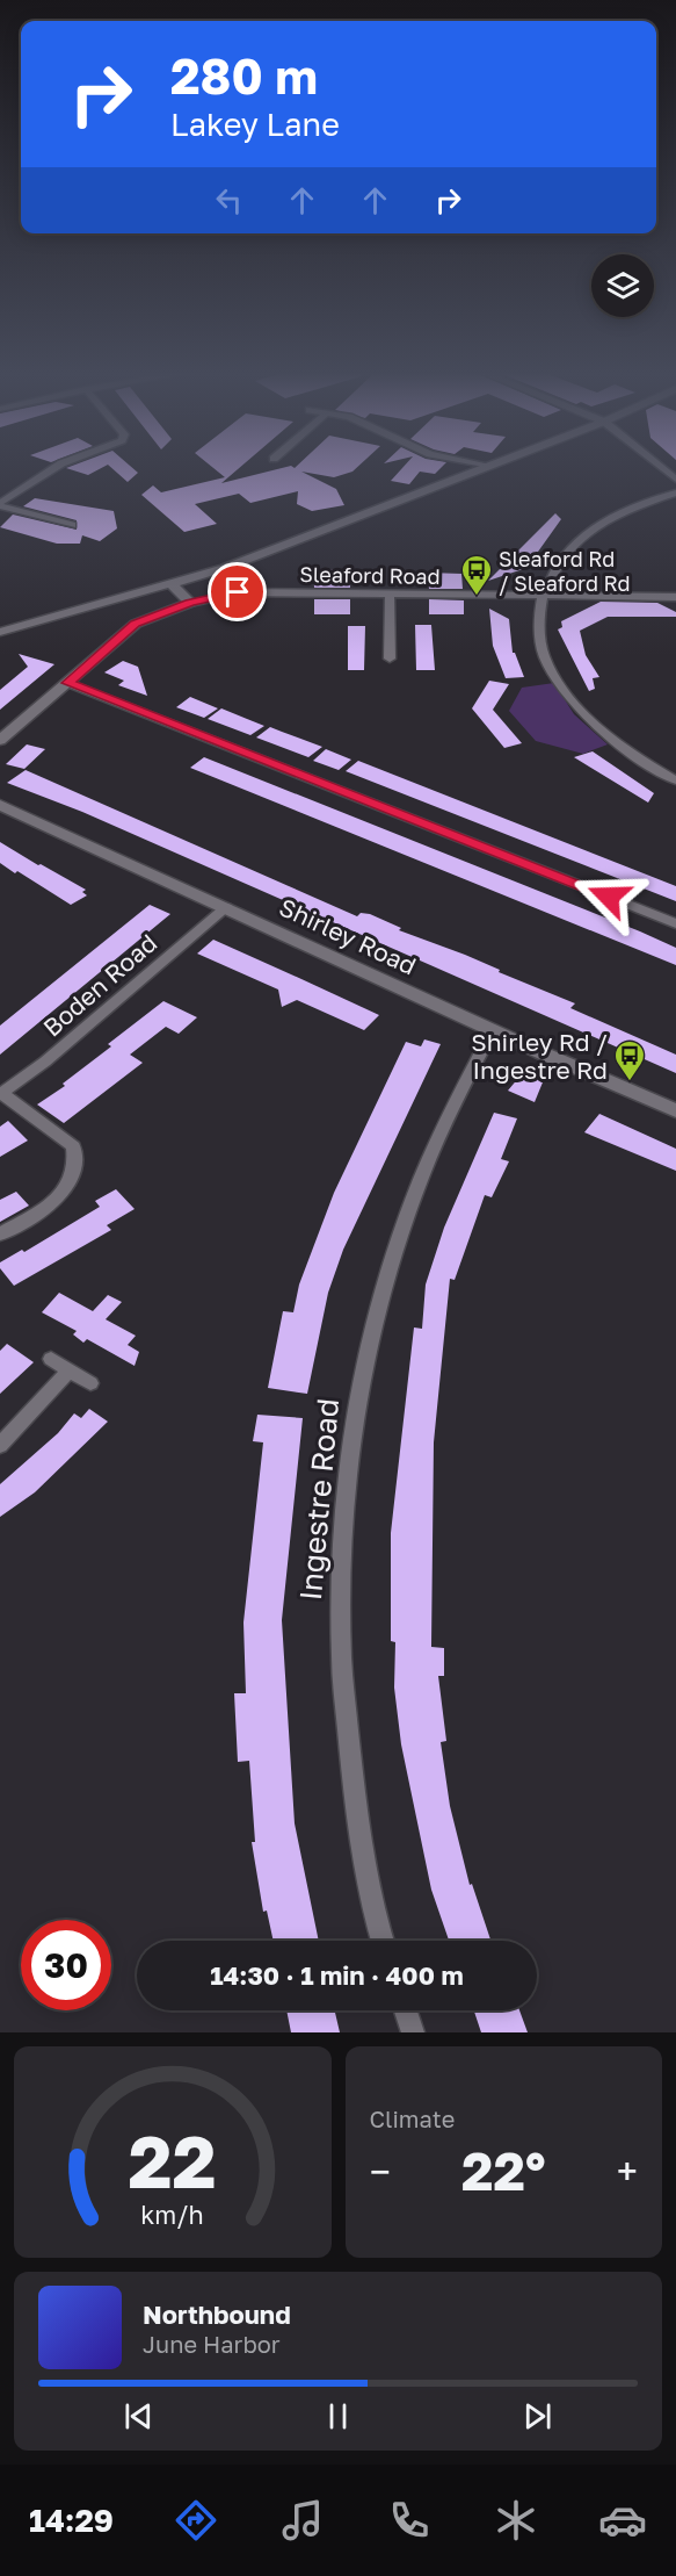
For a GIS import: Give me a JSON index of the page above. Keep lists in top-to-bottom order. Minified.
{"streets":{"street":["Sleaford Road","Shirley Road","Boden Road","Ingestre Road"]},"crossings":[["Shirley Road","Boden Road"],["Shirley Road","Ingestre Road"]],"places":{"bus stop":["Sleaford Rd / Sleaford Rd","Shirley Rd / Ingestre Rd"]},"page":{"turn":["280 m","Lakey Lane"],"limit":"30","trip":"14:30 · 1 min · 400 m","tile":"Climate","heat":["−","22°","+"],"song":["Northbound","June Harbor"],"tabs":"14:29","gauge":["22","km/h"]}}
